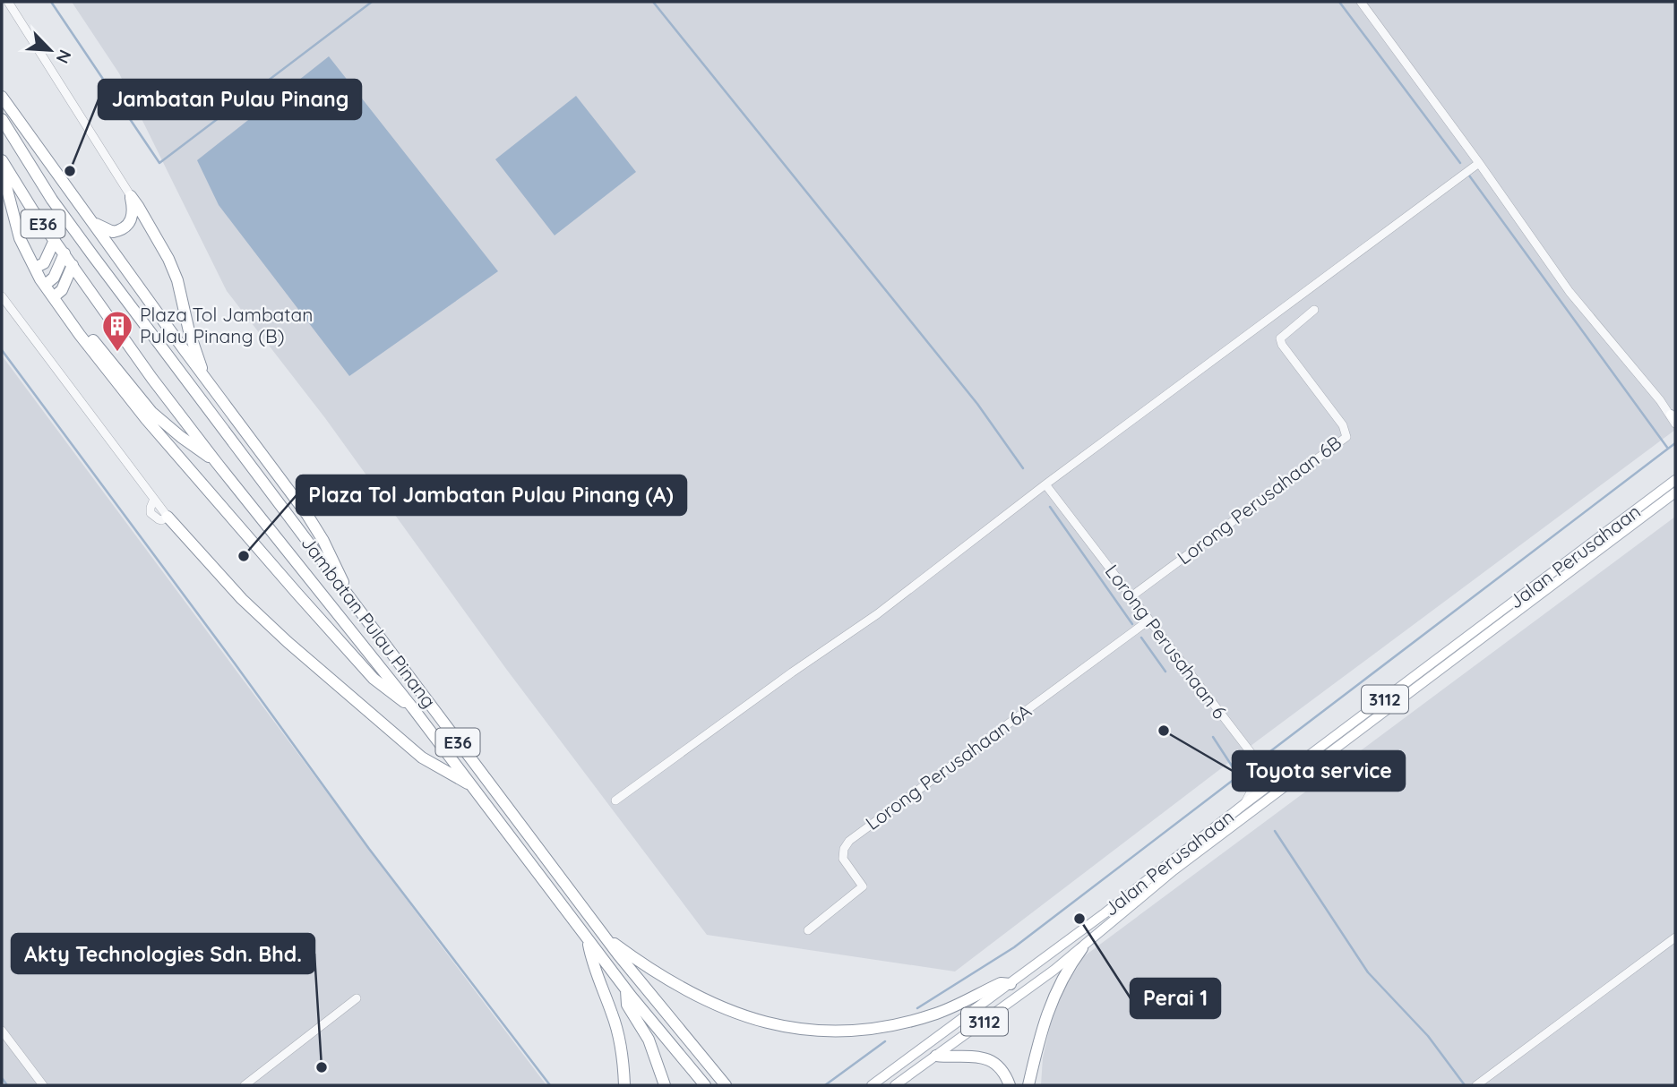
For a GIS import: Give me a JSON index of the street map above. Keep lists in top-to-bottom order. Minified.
{"streets":{"highway":["E36","Jambatan Pulau Pinang"],"main road":["Jalan Perusahaan","3112"],"street":["Lorong Perusahaan 6B","Lorong Perusahaan 6","Lorong Perusahaan 6A"]},"crossings":[["Lorong Perusahaan 6B","Lorong Perusahaan 6"],["Lorong Perusahaan 6","Lorong Perusahaan 6A"]],"places":{"other":["Jambatan Pulau Pinang","Plaza Tol Jambatan Pulau Pinang (A)","Toyota service","Perai 1","Akty Technologies Sdn. Bhd."],"building":["Plaza Tol Jambatan Pulau Pinang (B)"]},"north":"bottom right"}
